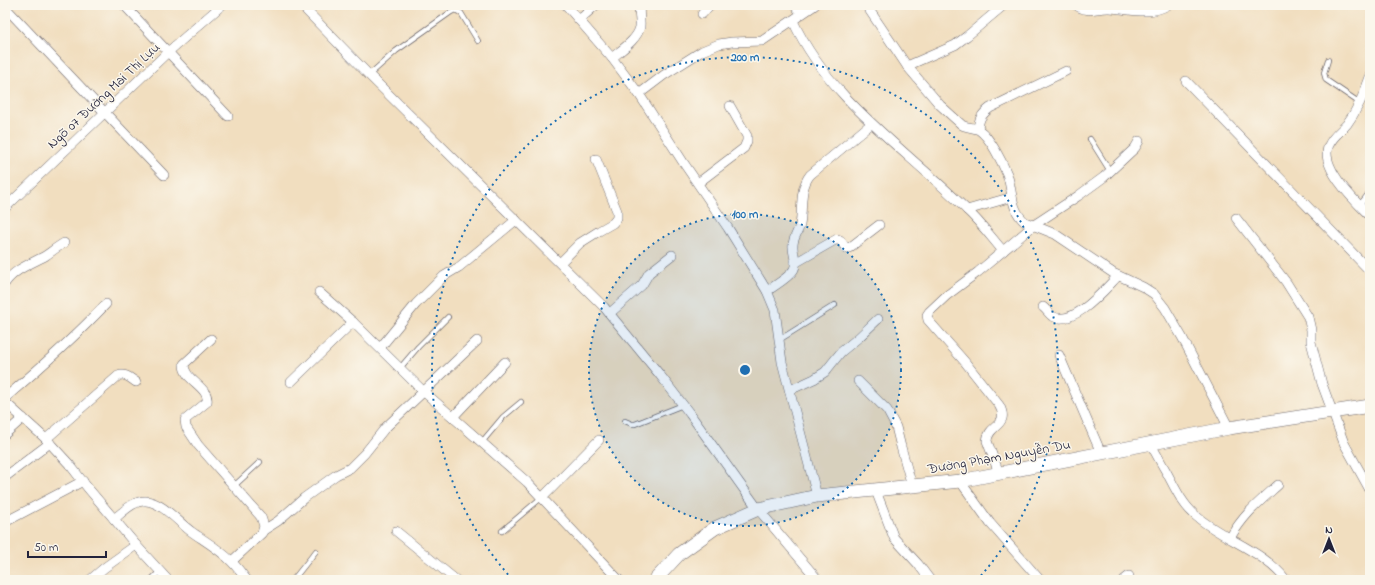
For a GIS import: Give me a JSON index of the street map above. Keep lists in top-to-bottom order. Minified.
{"streets":{"main road":["Đường Phạm Nguyễn Du"],"street":["Ngõ 07 Đường Mai Thị Lựu"]},"scale_bar":"50 m","north":"top","rings":["200 m","100 m"]}
